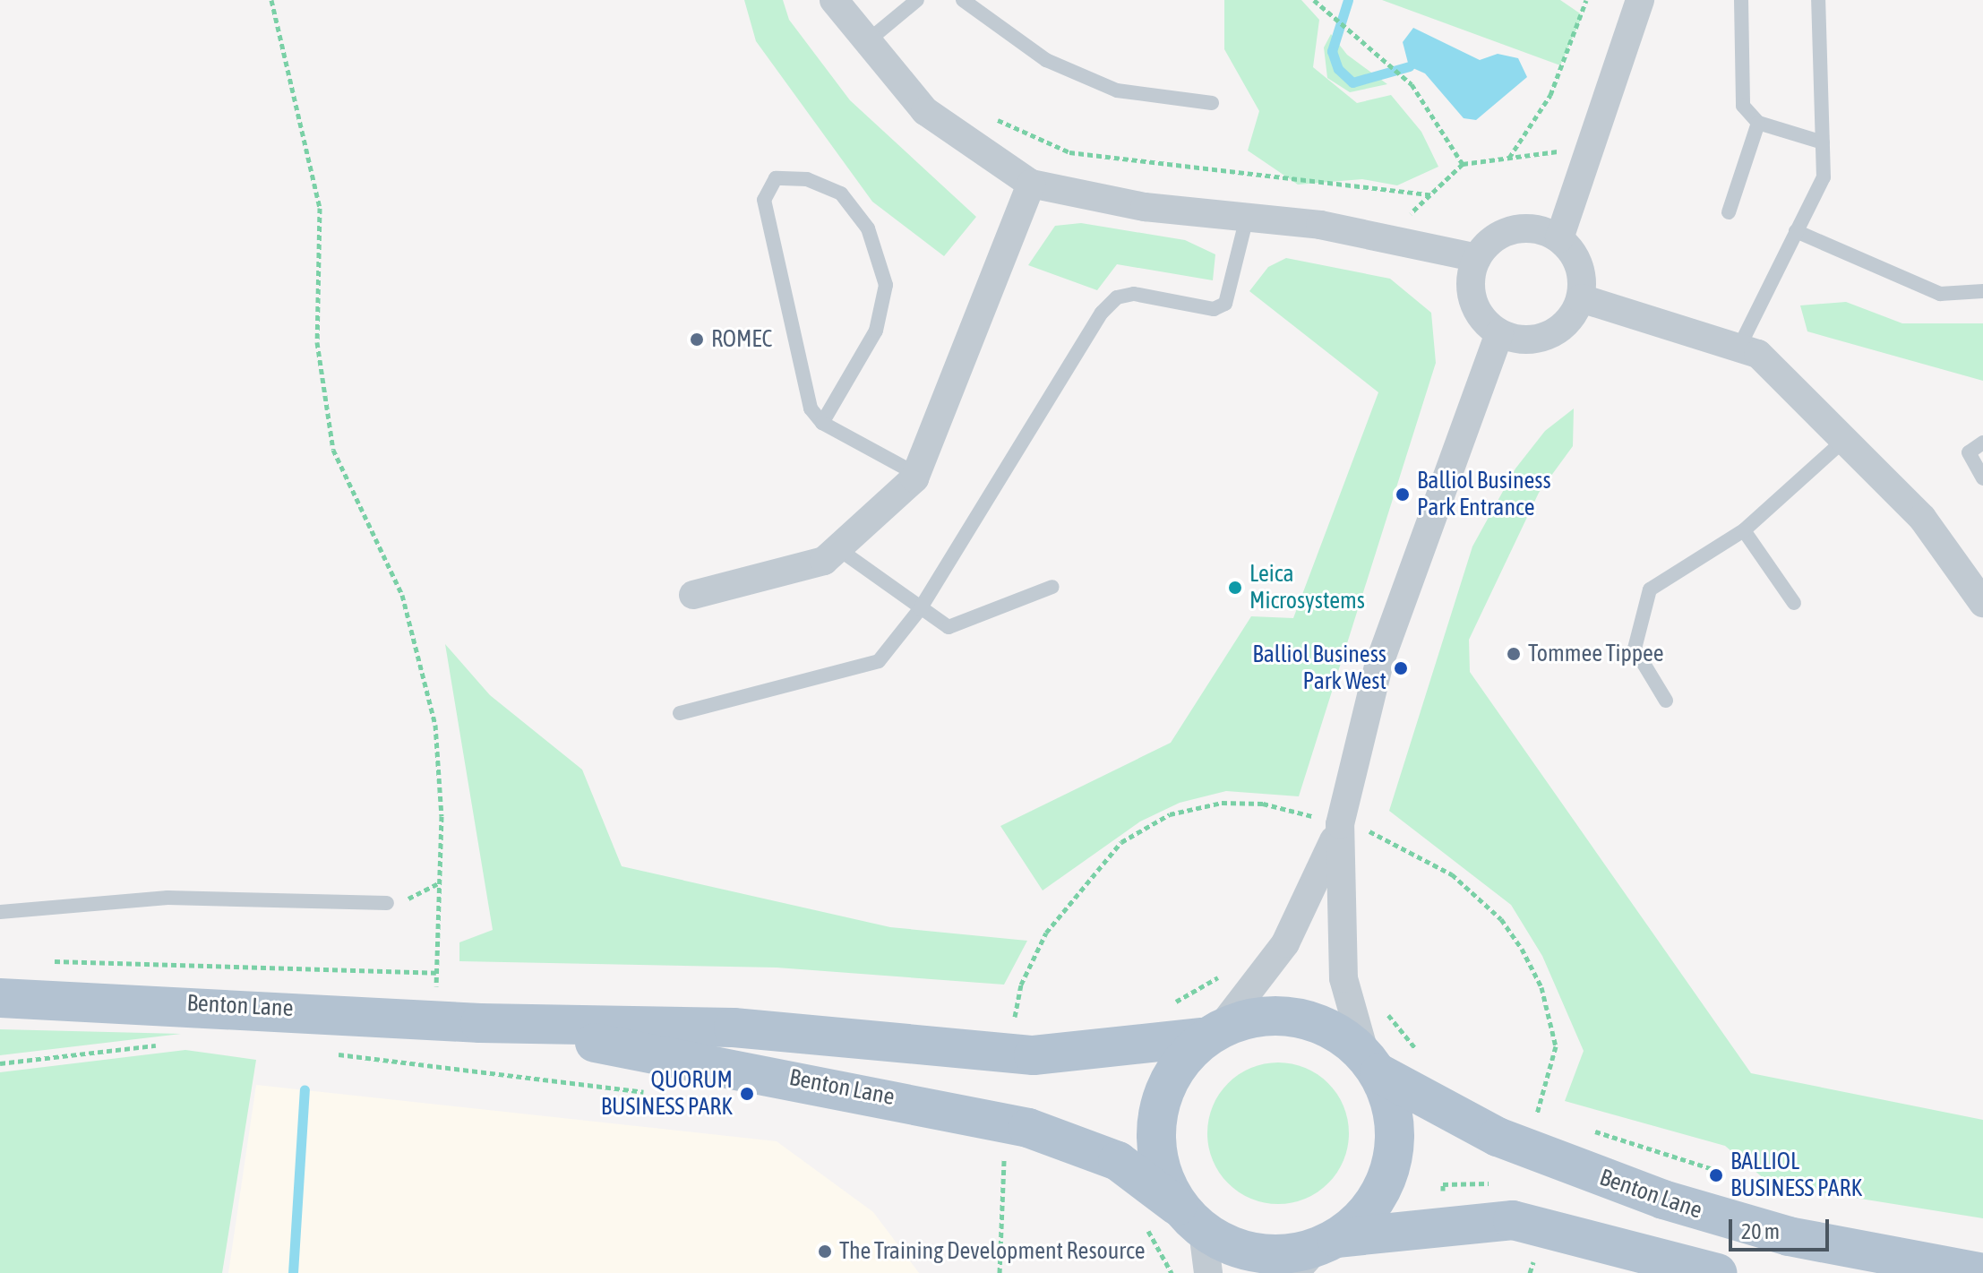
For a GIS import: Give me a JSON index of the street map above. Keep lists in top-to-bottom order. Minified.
{"streets":{"main road":["Benton Lane"]},"places":["ROMEC","Balliol Business Park Entrance","Leica Microsystems","Tommee Tippee","Balliol Business Park West","QUORUM BUSINESS PARK","BALLIOL BUSINESS PARK","The Training Development Resource"],"scale_bar":"20 m"}
